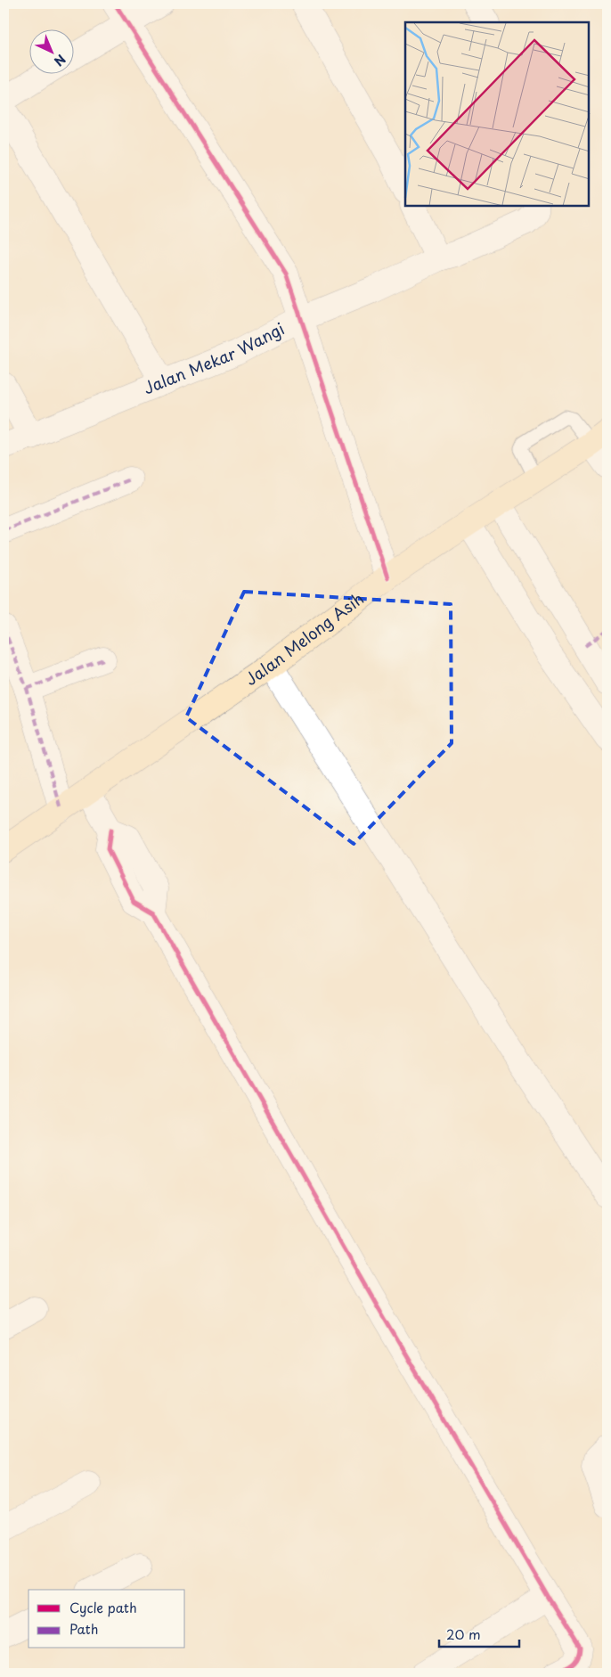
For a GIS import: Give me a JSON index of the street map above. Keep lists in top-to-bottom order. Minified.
{"streets":{"main road":["Jalan Melong Asih"],"street":["Jalan Mekar Wangi"]},"legend":["Cycle path","Path"],"scale_bar":"20 m","north":"bottom right"}
